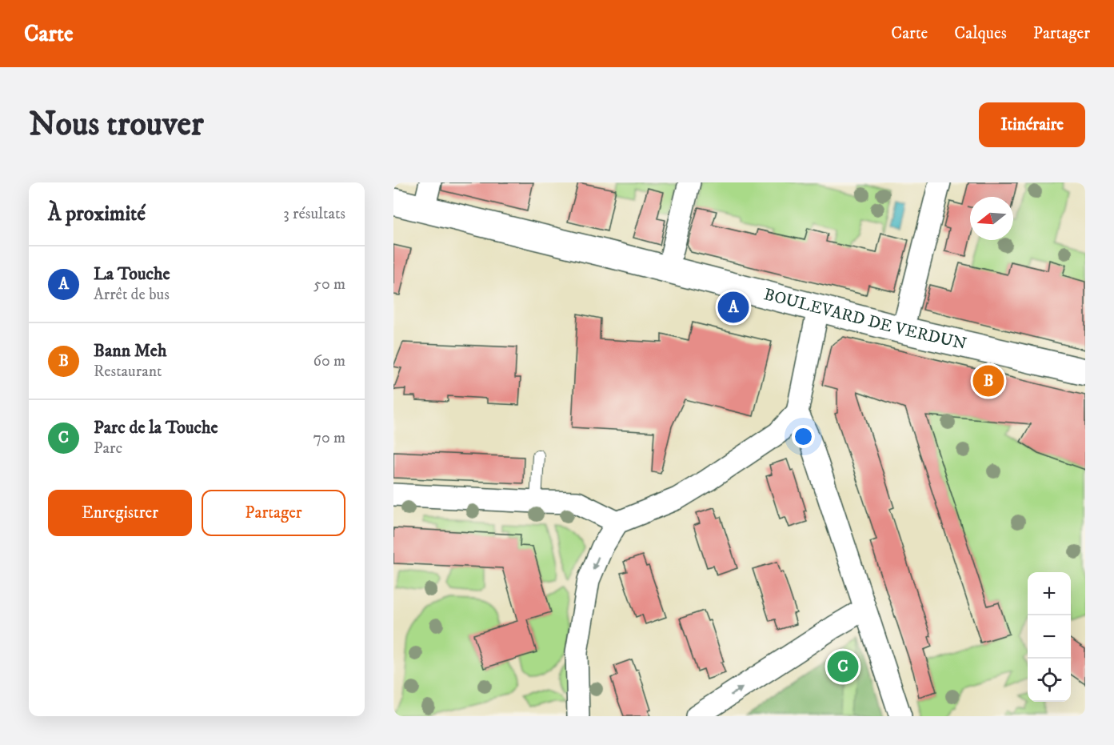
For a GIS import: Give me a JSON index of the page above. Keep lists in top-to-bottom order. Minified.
{"streets":{"main road":["BOULEVARD DE VERDUN"]},"north":"left","page":{"header":"Carte","nav":["Carte","Calques","Partager"],"buttons":["Itinéraire",["Enregistrer","Partager"]],"title":"Nous trouver","heading":["À proximité","3 résultats"],"list":[{"mark":"A","name":"La Touche","note":"Arrêt de bus","value":"50 m"},{"mark":"B","name":"Bann Meh","note":"Restaurant","value":"60 m"},{"mark":"C","name":"Parc de la Touche","note":"Parc","value":"70 m"}],"pins":["A","B","C"],"map_buttons":["+","−"]}}
